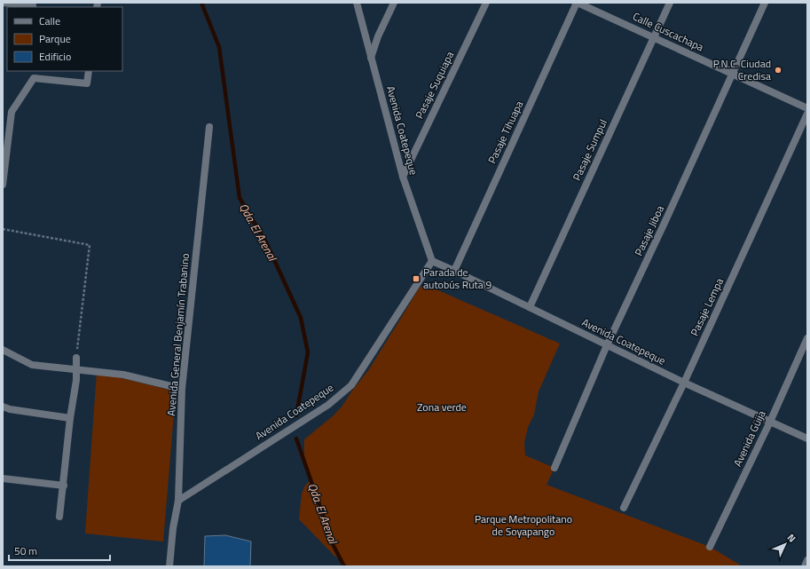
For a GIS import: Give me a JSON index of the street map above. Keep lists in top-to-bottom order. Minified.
{"streets":{"street":["Calle Cuscachapa","Pasaje Suquiapa","Avenida Coatepeque","Pasaje Tihuapa","Pasaje Sumpul","Pasaje Jiboa","Pasaje Lempa","Avenida General Benjamín Trabanino","Avenida Güija"]},"crossings":[["Calle Cuscachapa","Pasaje Tihuapa"],["Calle Cuscachapa","Pasaje Sumpul"],["Calle Cuscachapa","Pasaje Jiboa"],["Pasaje Suquiapa","Avenida Coatepeque"],["Avenida Coatepeque","Pasaje Tihuapa"],["Avenida Coatepeque","Pasaje Sumpul"],["Avenida Coatepeque","Pasaje Jiboa"],["Avenida Coatepeque","Pasaje Lempa"],["Avenida Coatepeque","Avenida General Benjamín Trabanino"],["Avenida Coatepeque","Avenida Güija"]],"water":["Qda. El Arenal"],"parks":["Zona verde","Parque Metropolitano de Soyapango"],"places":{"other":["P.N.C. Ciudad Credisa"],"transit":["Parada de autobús Ruta 9"]},"legend":["Calle","Parque","Edificio"],"scale_bar":"50 m","north":"top right"}
